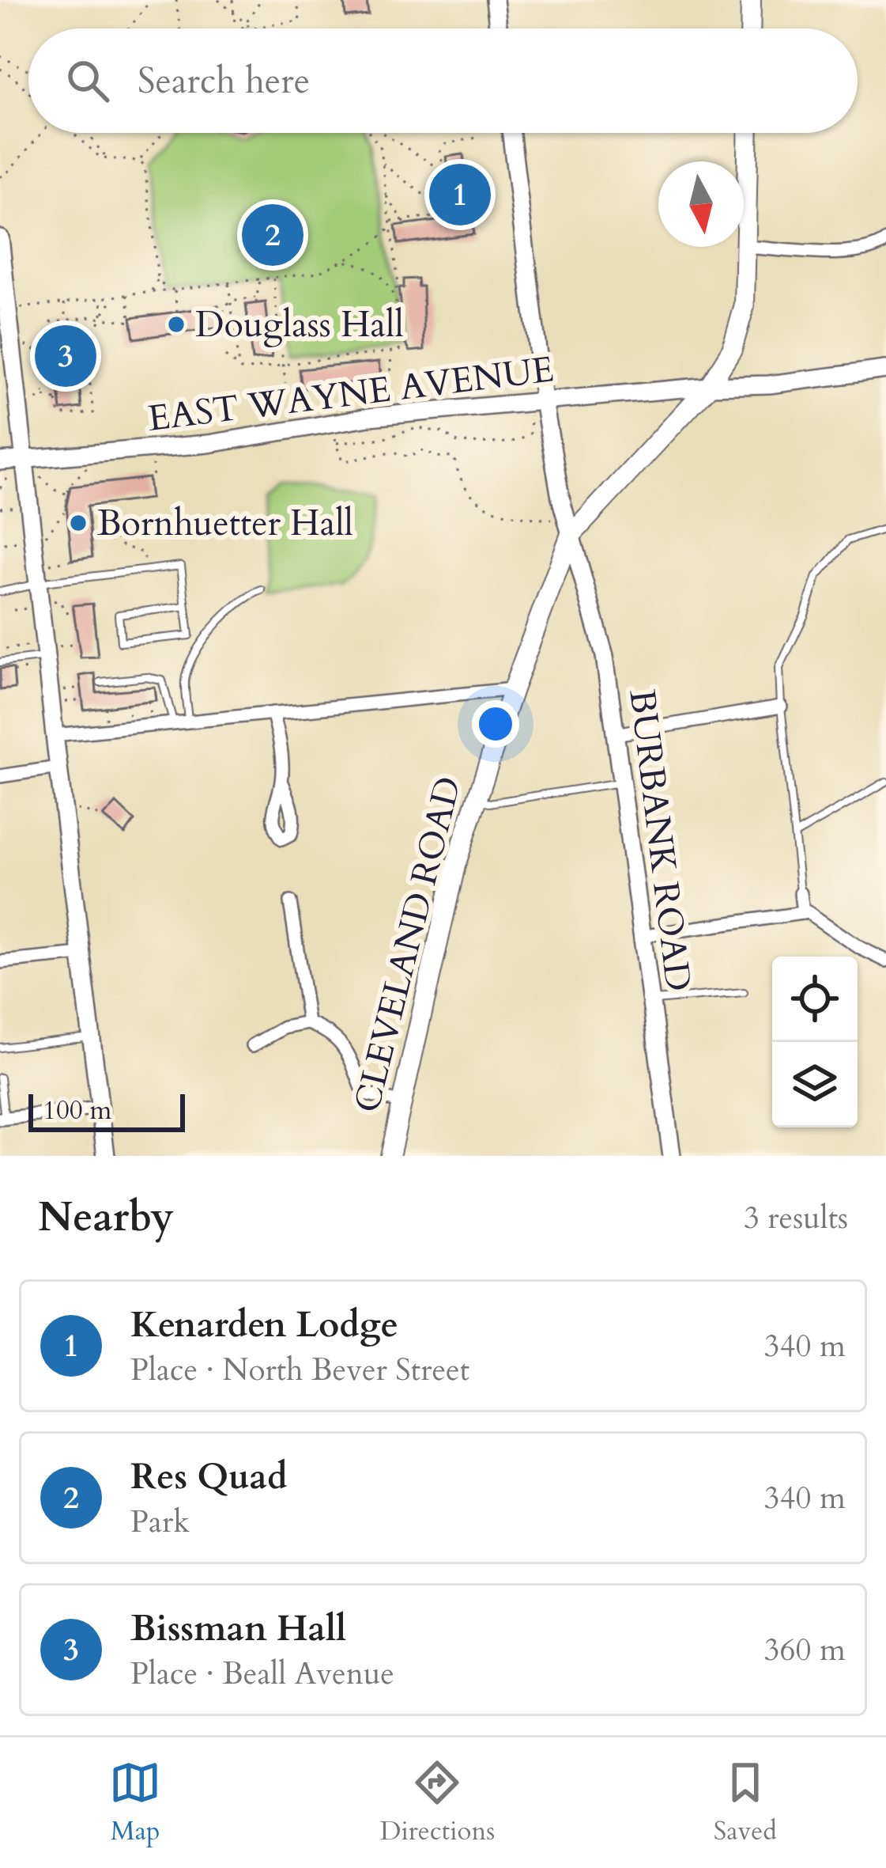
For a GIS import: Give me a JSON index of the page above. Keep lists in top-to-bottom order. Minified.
{"streets":{"main road":["CLEVELAND ROAD"],"street":["EAST WAYNE AVENUE","BURBANK ROAD"]},"crossings":[["EAST WAYNE AVENUE","BURBANK ROAD"],["BURBANK ROAD","CLEVELAND ROAD"]],"places":["Douglass Hall","Bornhuetter Hall"],"scale_bar":"100 m","north":"bottom","page":{"search":"Search here","pins":["1","2","3"],"scale":"100 m","heading":["Nearby","3 results"],"list":[{"mark":"1","name":"Kenarden Lodge","note":"Place · North Bever Street","value":"340 m"},{"mark":"2","name":"Res Quad","note":"Park","value":"340 m"},{"mark":"3","name":"Bissman Hall","note":"Place · Beall Avenue","value":"360 m"}],"nav":["Map","Directions","Saved"]}}
